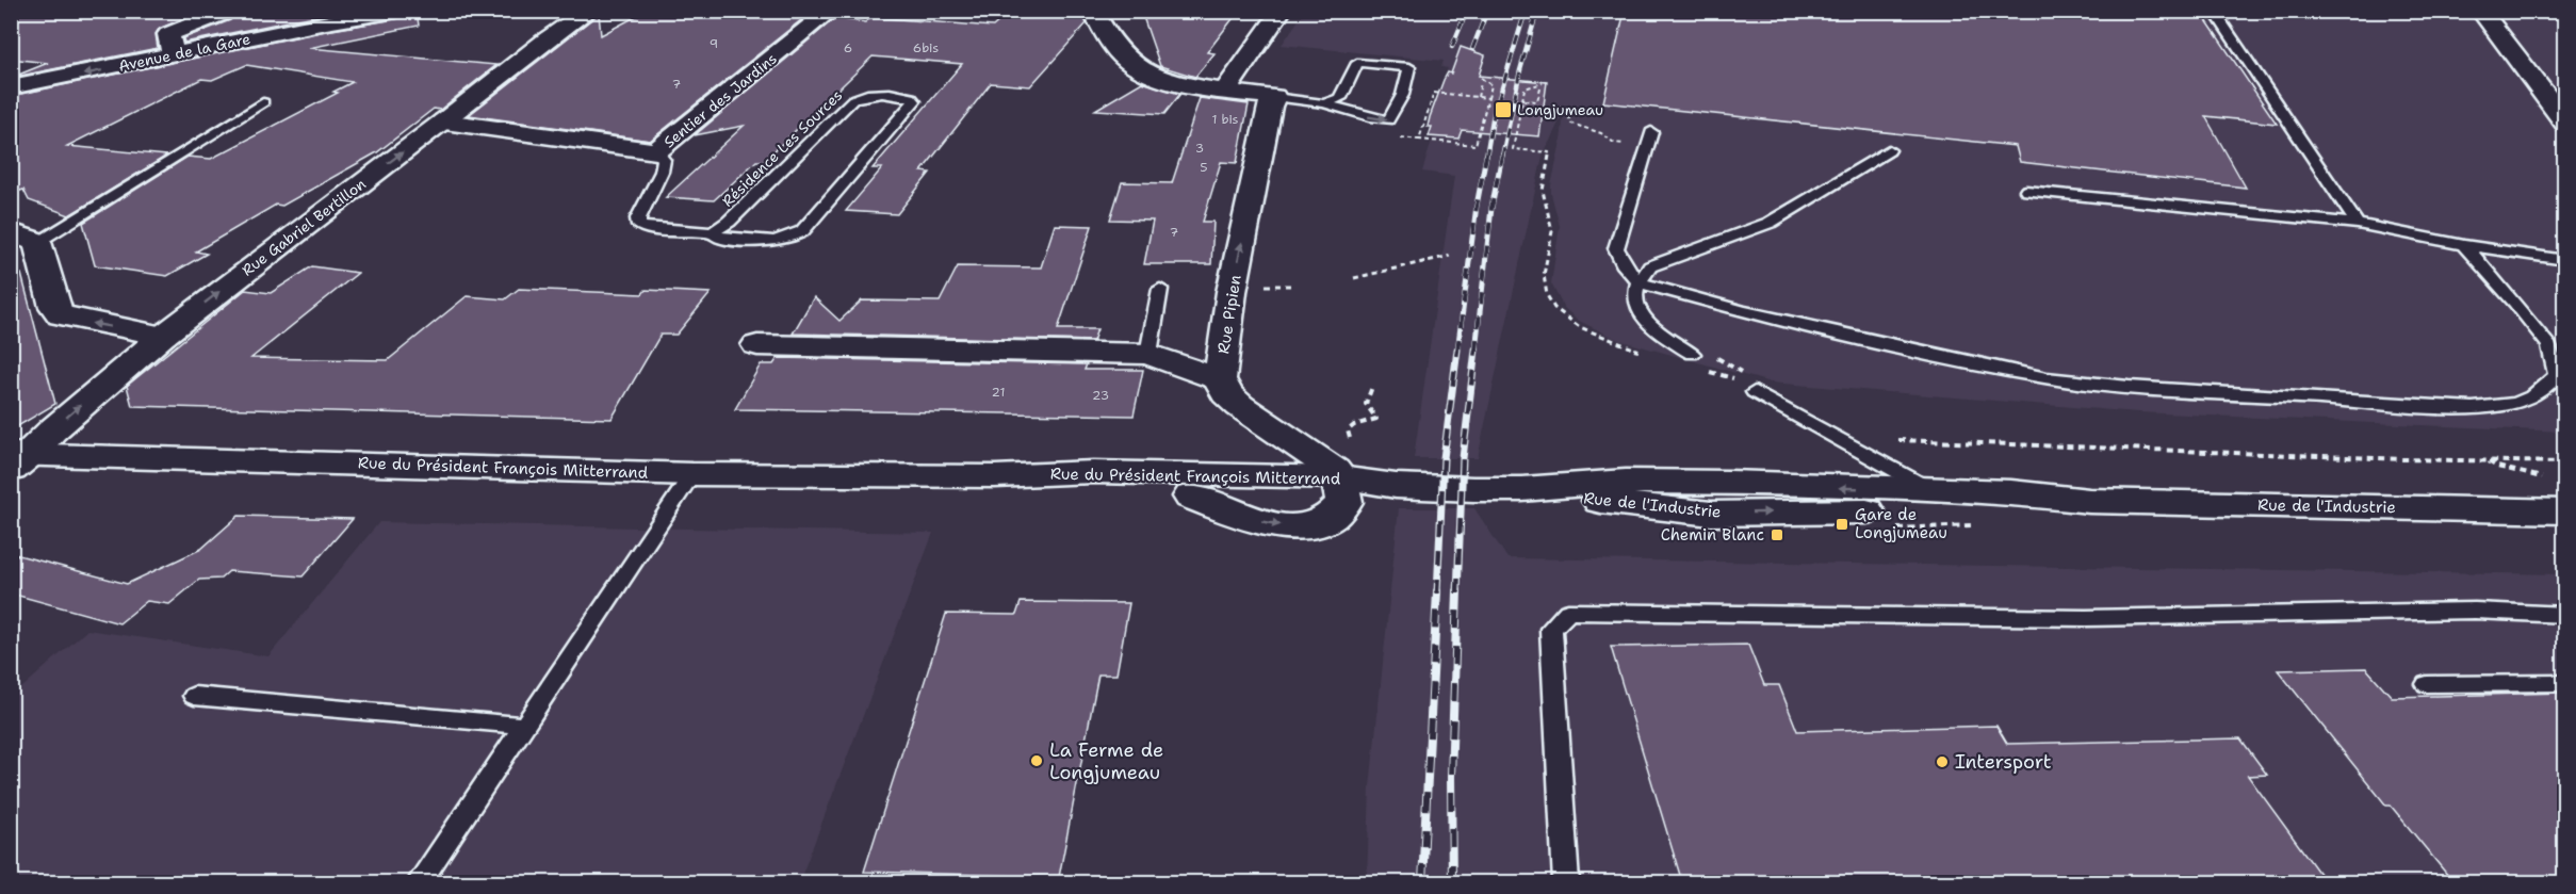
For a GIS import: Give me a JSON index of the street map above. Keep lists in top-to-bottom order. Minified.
{"streets":{"street":["Avenue de la Gare","Sentier des Jardins","Rue Gabriel Bertillon","Rue Pipien","Rue du Président François Mitterrand","Rue de l'Industrie"],"lane":["Résidence Les Sources"]},"crossings":[["Sentier des Jardins","Résidence Les Sources"],["Sentier des Jardins","Rue Gabriel Bertillon"],["Rue Gabriel Bertillon","Rue du Président François Mitterrand"],["Rue du Président François Mitterrand","Rue de l'Industrie"]],"one_way":["Avenue de la Gare","Rue Gabriel Bertillon","Rue Pipien"],"places":{"transit":["Longjumeau","Gare de Longjumeau","Chemin Blanc"],"other":["La Ferme de Longjumeau","Intersport"]},"house_numbers":["9","6","6bis","7","1 bis","3","5","7","21","23"]}
